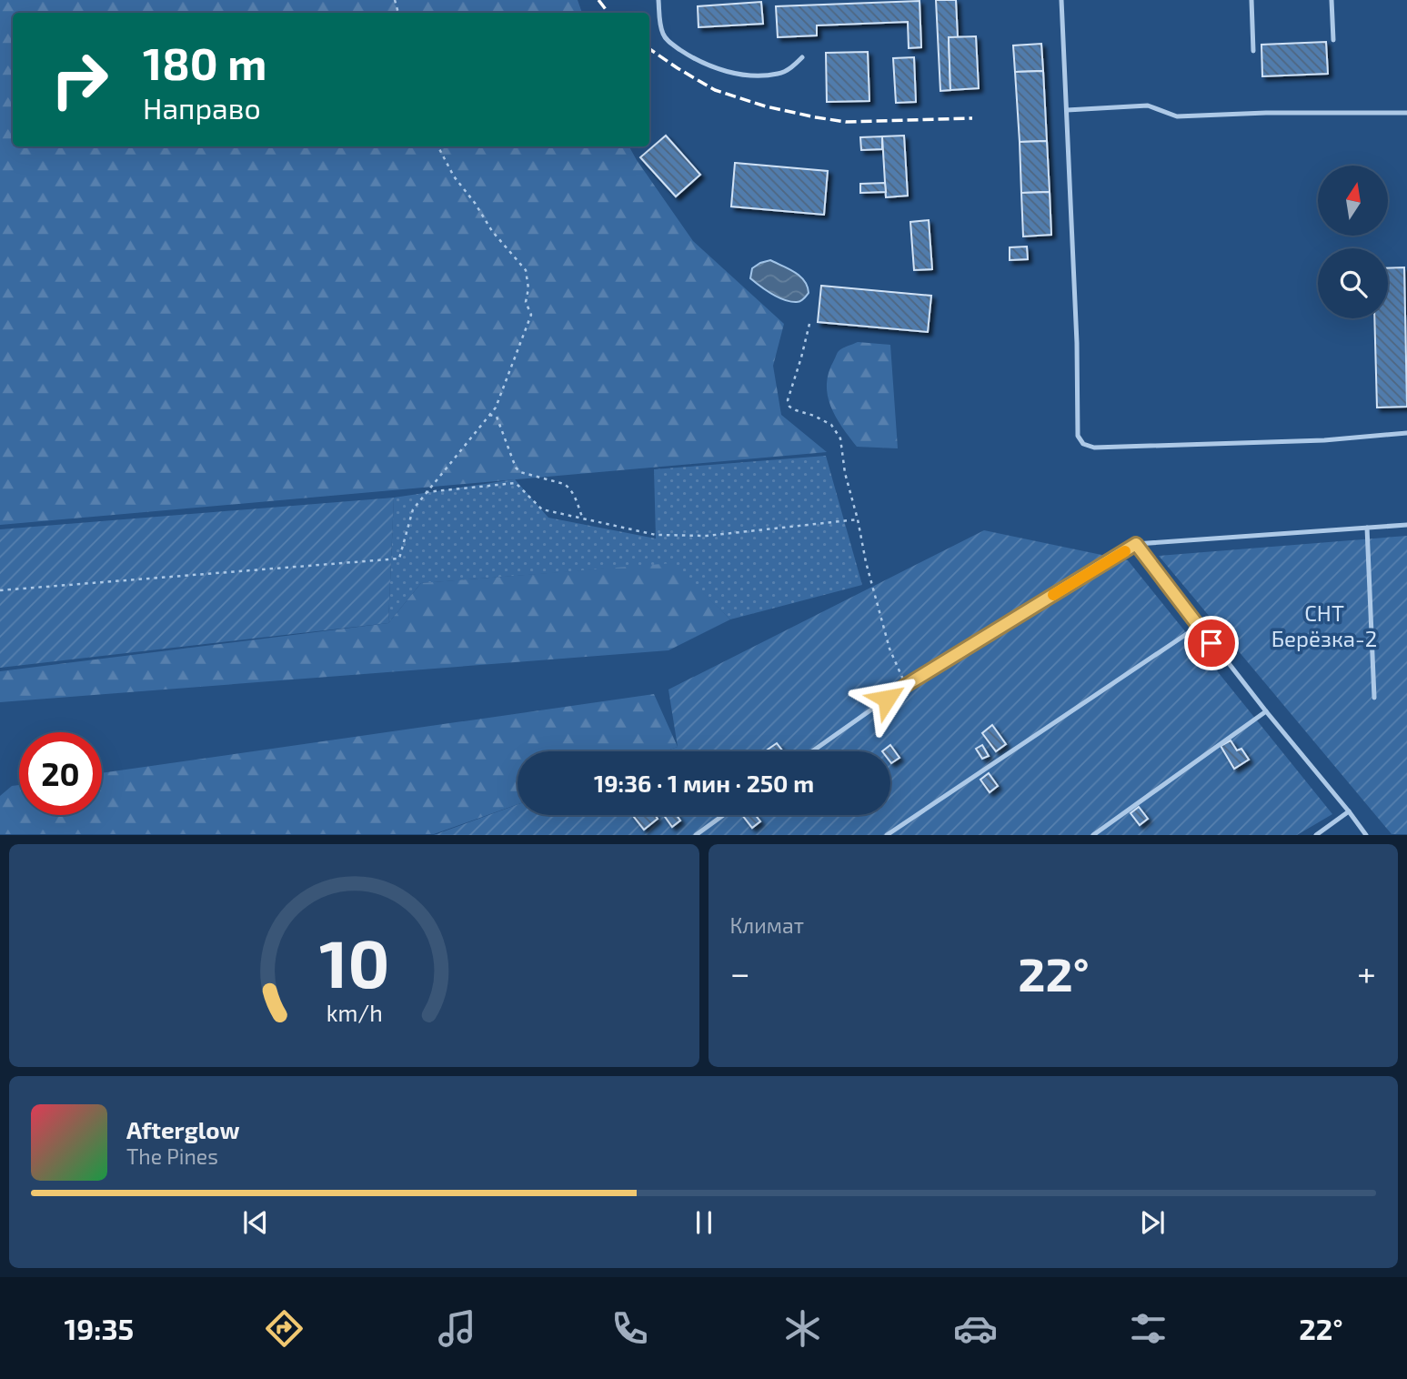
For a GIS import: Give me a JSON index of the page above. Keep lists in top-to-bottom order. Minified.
{"parks":["СНТ Берёзка-2"],"north":"top","page":{"turn":["180 m","Направо"],"limit":"20","trip":"19:36 · 1 мин · 250 m","tile":"Климат","heat":["−","22°","+"],"song":["Afterglow","The Pines"],"tabs":["19:35","22°"],"gauge":["10","km/h"]}}
